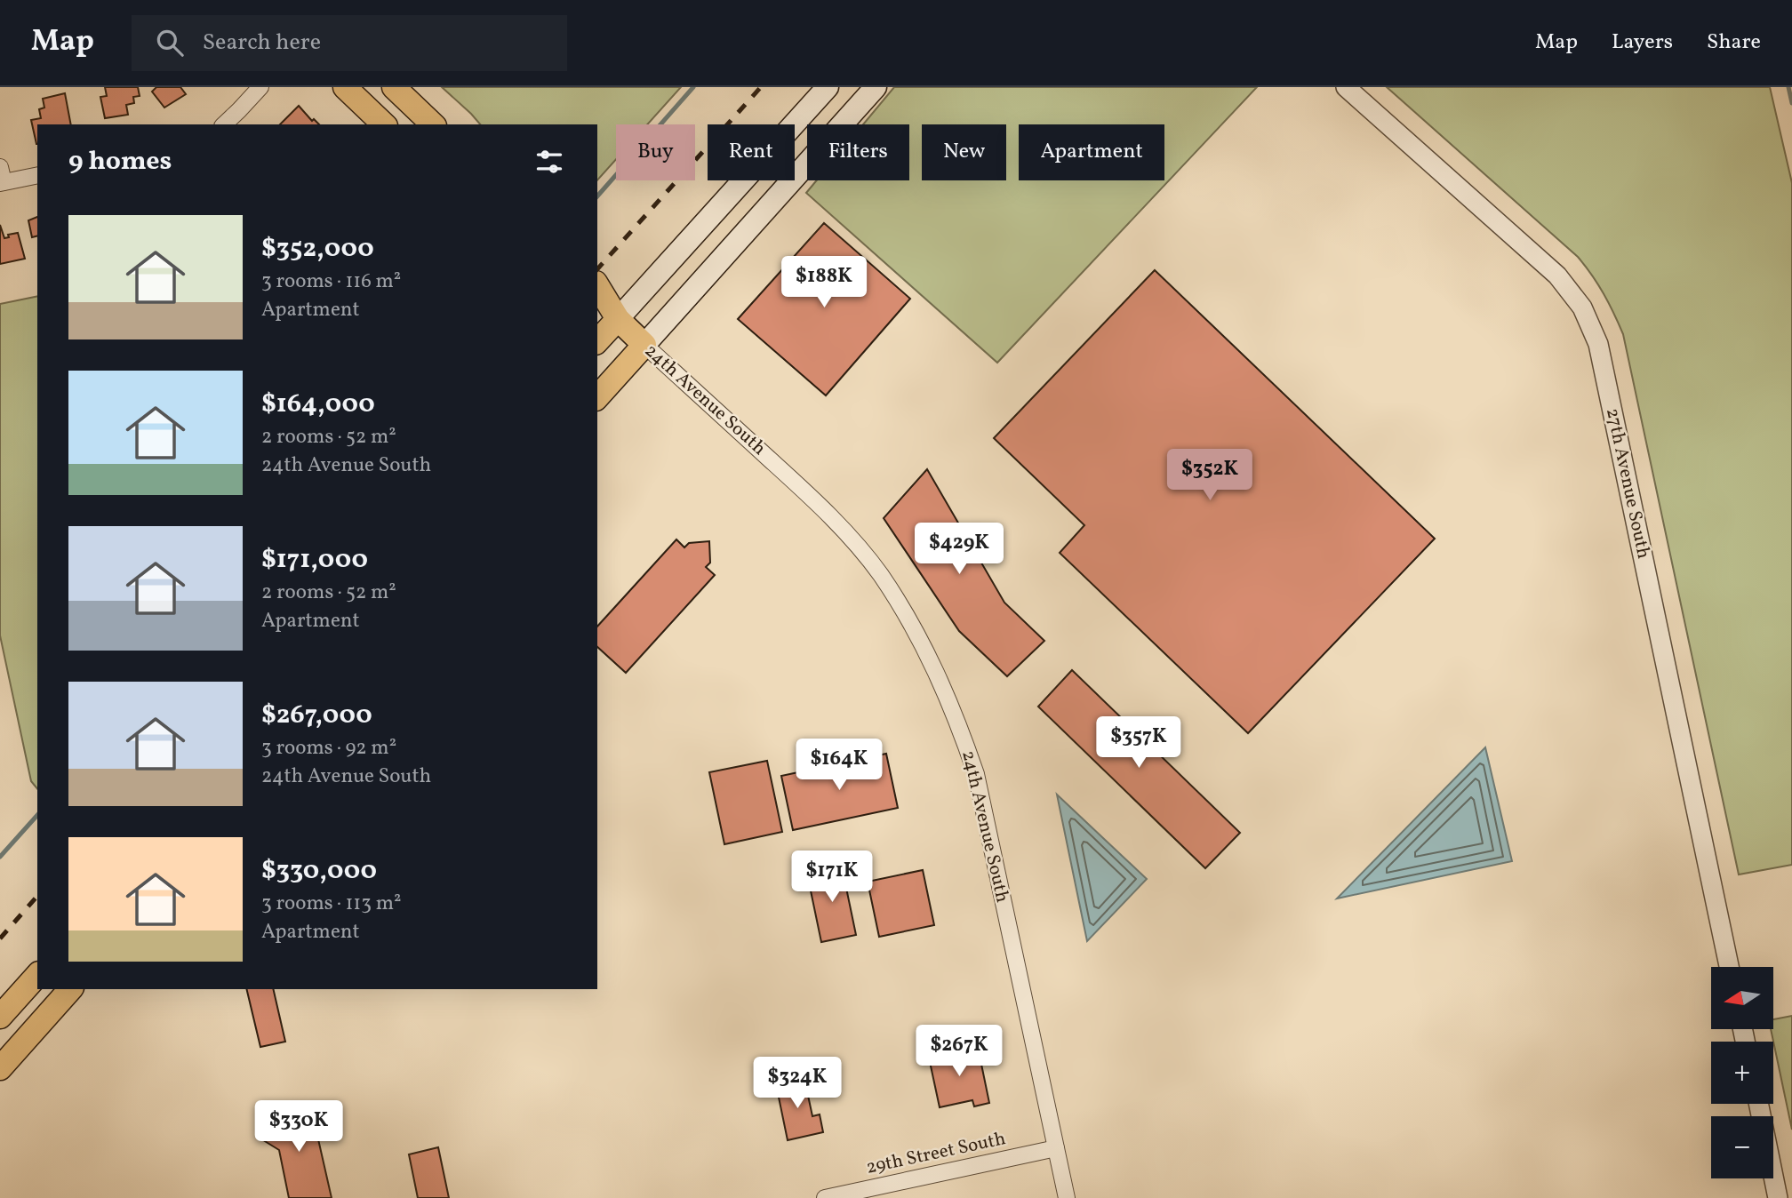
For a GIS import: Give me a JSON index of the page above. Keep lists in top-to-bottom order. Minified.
{"streets":{"main road":["24th Avenue South"],"street":["27th Avenue South","29th Street South"]},"crossings":[["24th Avenue South","29th Street South"]],"north":"left","page":{"header":"Map","search":"Search here","nav":["Map","Layers","Share"],"chip":["Buy","Rent","Filters","New","Apartment"],"heading":"9 homes","list":[{"name":"$352,000","note":"3 rooms · 116 m² · Apartment"},{"name":"$164,000","note":"2 rooms · 52 m² · 24th Avenue South"},{"name":"$171,000","note":"2 rooms · 52 m² · Apartment"},{"name":"$267,000","note":"3 rooms · 92 m² · 24th Avenue South"},{"name":"$330,000","note":"3 rooms · 113 m² · Apartment"}],"price":["$188K","$352K","$429K","$357K","$164K","$171K","$267K","$324K","$330K"],"map_buttons":["+","−"]}}
